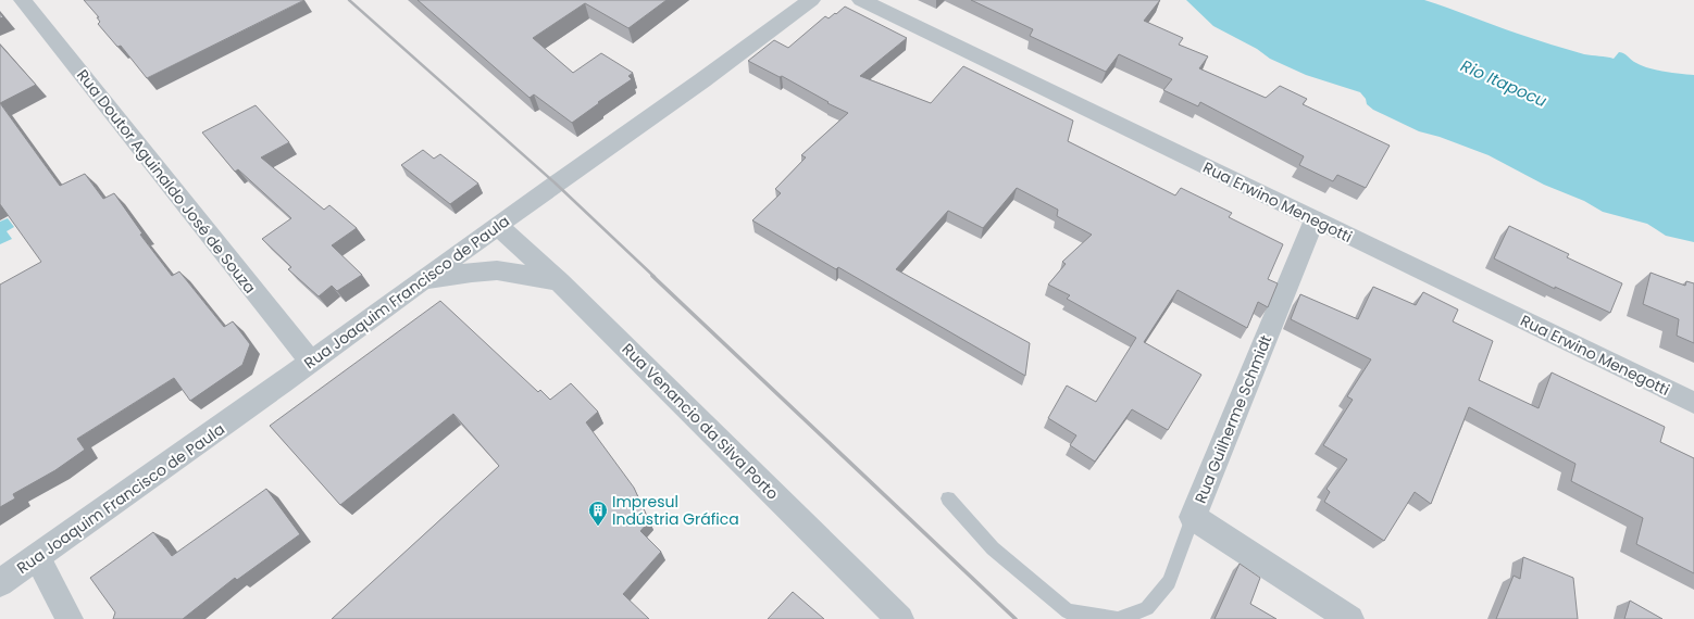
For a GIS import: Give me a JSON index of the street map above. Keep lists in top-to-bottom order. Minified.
{"streets":{"street":["Rua Doutor Aguinaldo José de Souza","Rua Erwino Menegotti","Rua Joaquim Francisco de Paula","Rua Guilherme Schmidt","Rua Venancio da Silva Porto"]},"crossings":[["Rua Doutor Aguinaldo José de Souza","Rua Joaquim Francisco de Paula"],["Rua Erwino Menegotti","Rua Guilherme Schmidt"],["Rua Joaquim Francisco de Paula","Rua Venancio da Silva Porto"]],"water":["Rio Itapocu"],"places":{"building":["Impresul Indústria Gráfica"]}}
